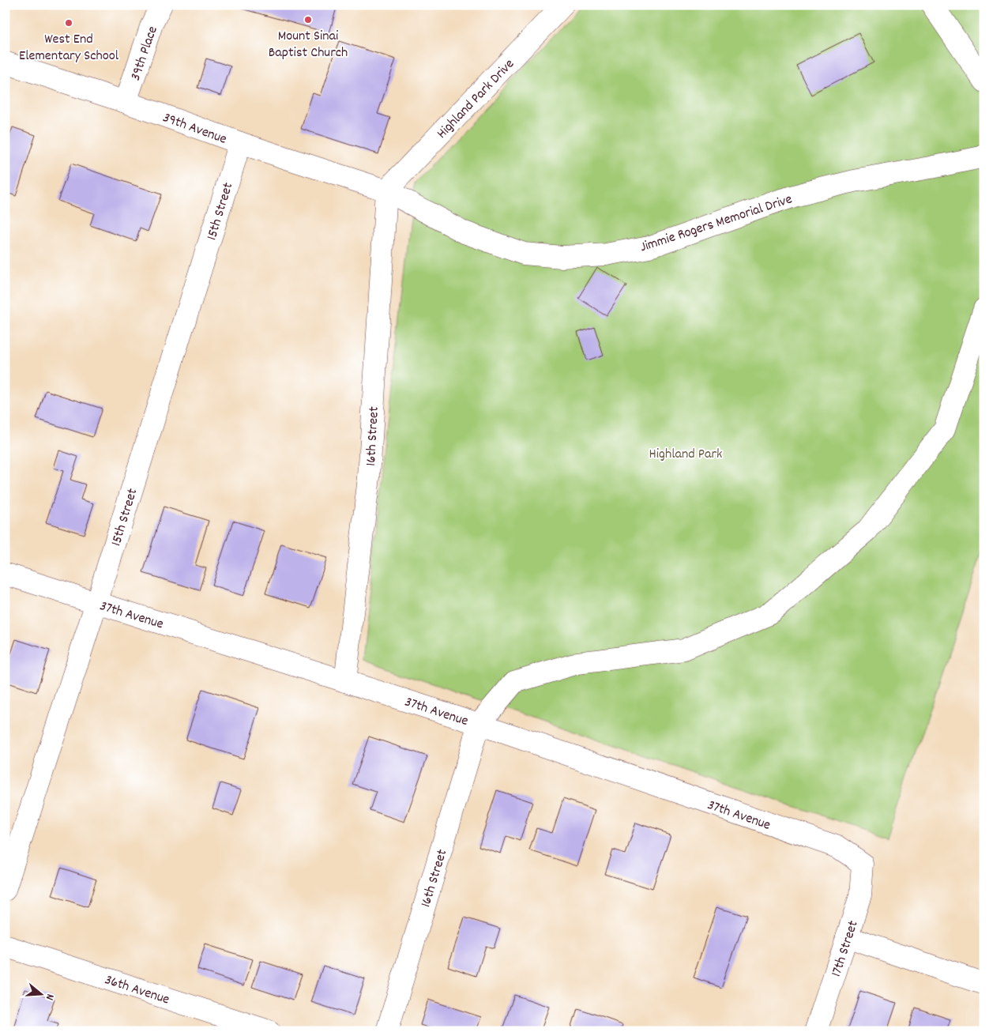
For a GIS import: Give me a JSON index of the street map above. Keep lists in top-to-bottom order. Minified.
{"streets":{"street":["39th Place","Highland Park Drive","39th Avenue","15th Street","Jimmie Rogers Memorial Drive","16th Street","37th Avenue","17th Street","36th Avenue"]},"crossings":[["39th Place","39th Avenue"],["Highland Park Drive","39th Avenue"],["Highland Park Drive","Jimmie Rogers Memorial Drive"],["Highland Park Drive","16th Street"],["39th Avenue","15th Street"],["39th Avenue","Jimmie Rogers Memorial Drive"],["39th Avenue","16th Street"],["15th Street","37th Avenue"],["Jimmie Rogers Memorial Drive","16th Street"],["16th Street","37th Avenue"],["37th Avenue","17th Street"]],"parks":["Highland Park"],"places":["Mount Sinai Baptist Church","West End Elementary School"],"north":"right"}
